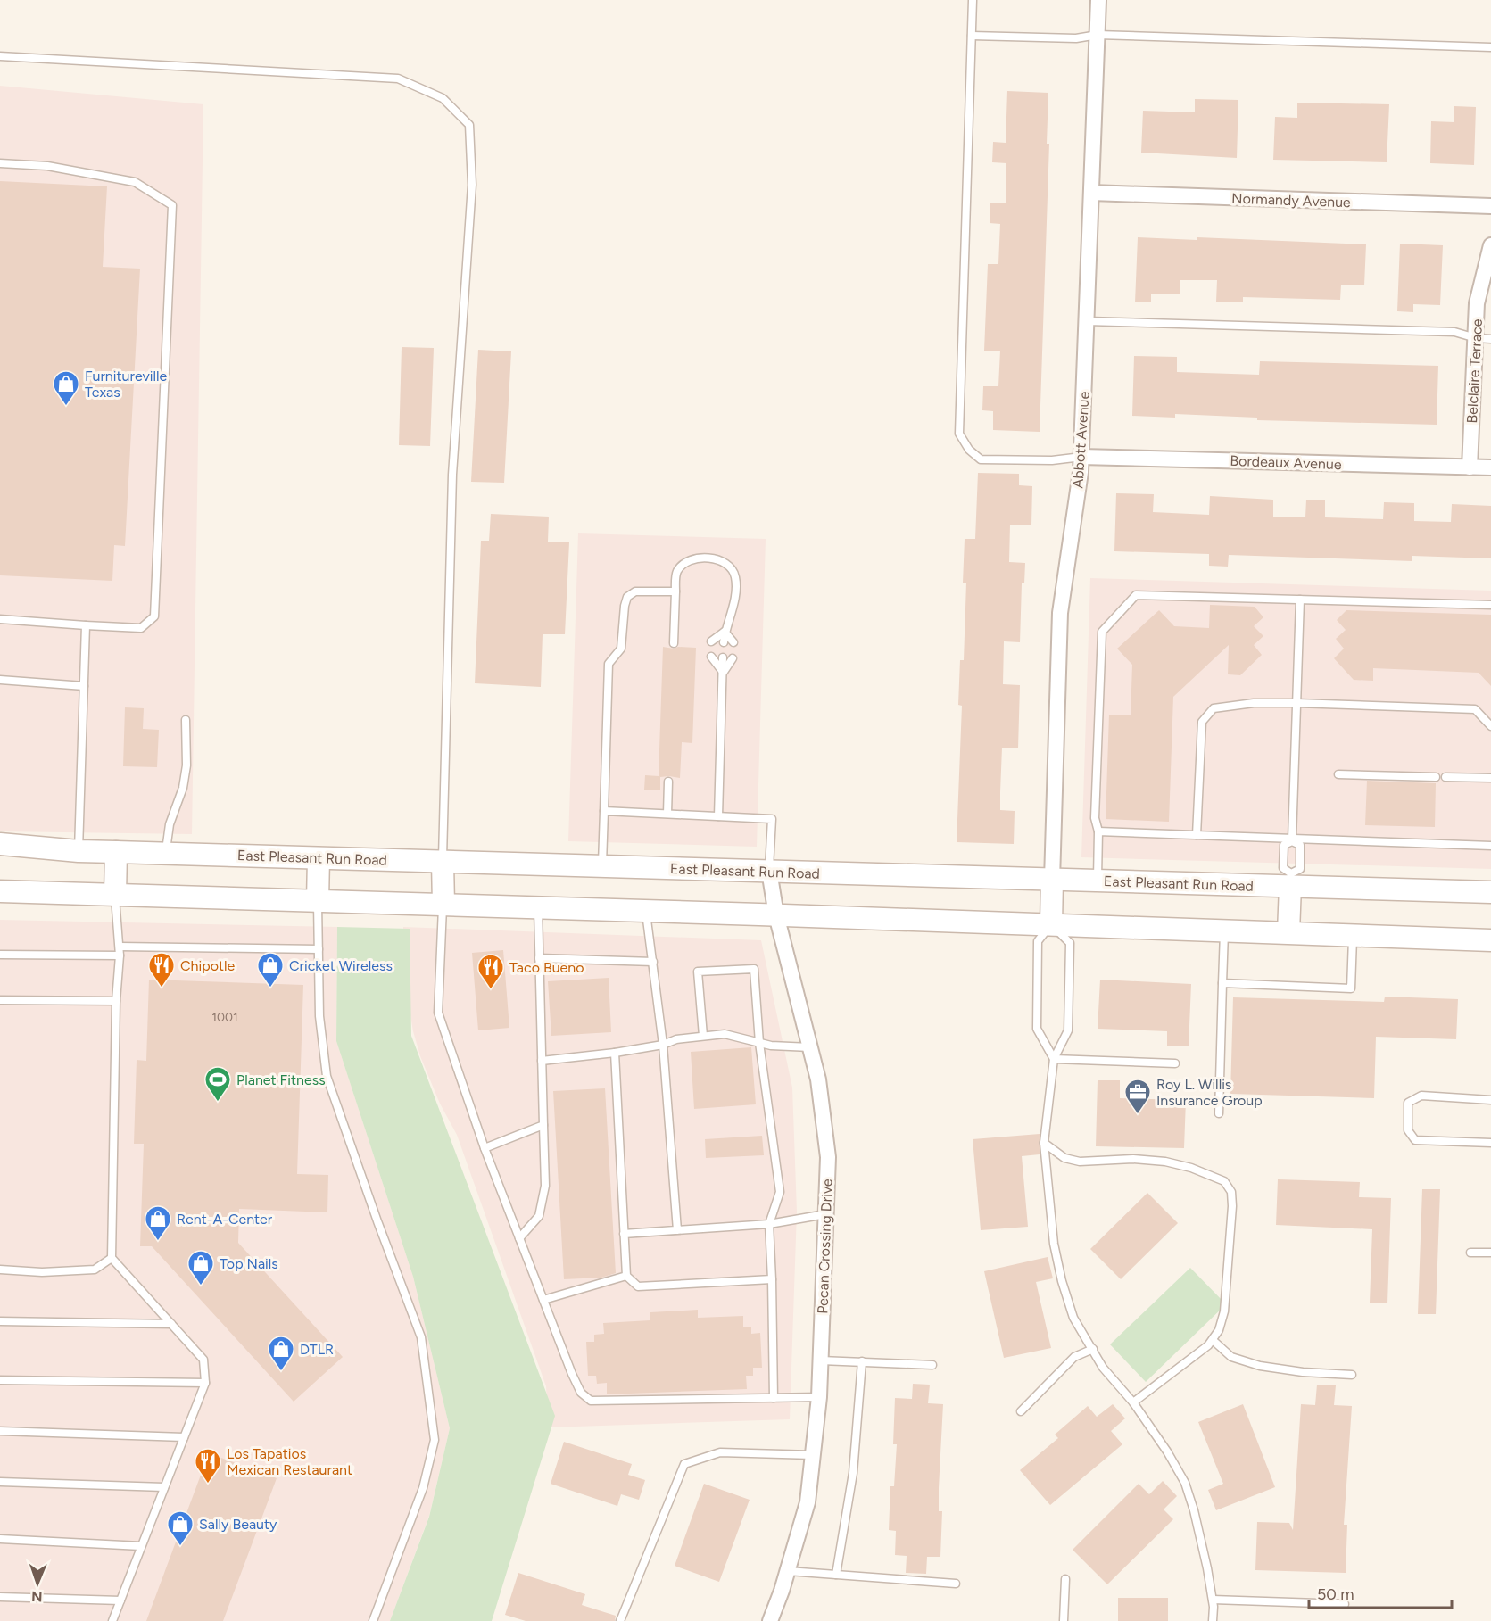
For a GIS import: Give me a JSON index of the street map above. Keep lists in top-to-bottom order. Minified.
{"streets":{"main road":["East Pleasant Run Road"],"street":["Normandy Avenue","Belclaire Terrace","Abbott Avenue","Bordeaux Avenue","Pecan Crossing Drive"]},"crossings":[["Normandy Avenue","Abbott Avenue"],["Belclaire Terrace","Bordeaux Avenue"],["Abbott Avenue","Bordeaux Avenue"],["Abbott Avenue","East Pleasant Run Road"],["East Pleasant Run Road","Pecan Crossing Drive"]],"places":{"shop":["Furnitureville Texas","Cricket Wireless","Rent-A-Center","Top Nails","DTLR","Sally Beauty"],"restaurant":["Chipotle","Taco Bueno","Los Tapatios Mexican Restaurant"],"sports":["Planet Fitness"],"office":["Roy L. Willis Insurance Group"]},"house_numbers":["1001"],"scale_bar":"50 m","north":"bottom"}
